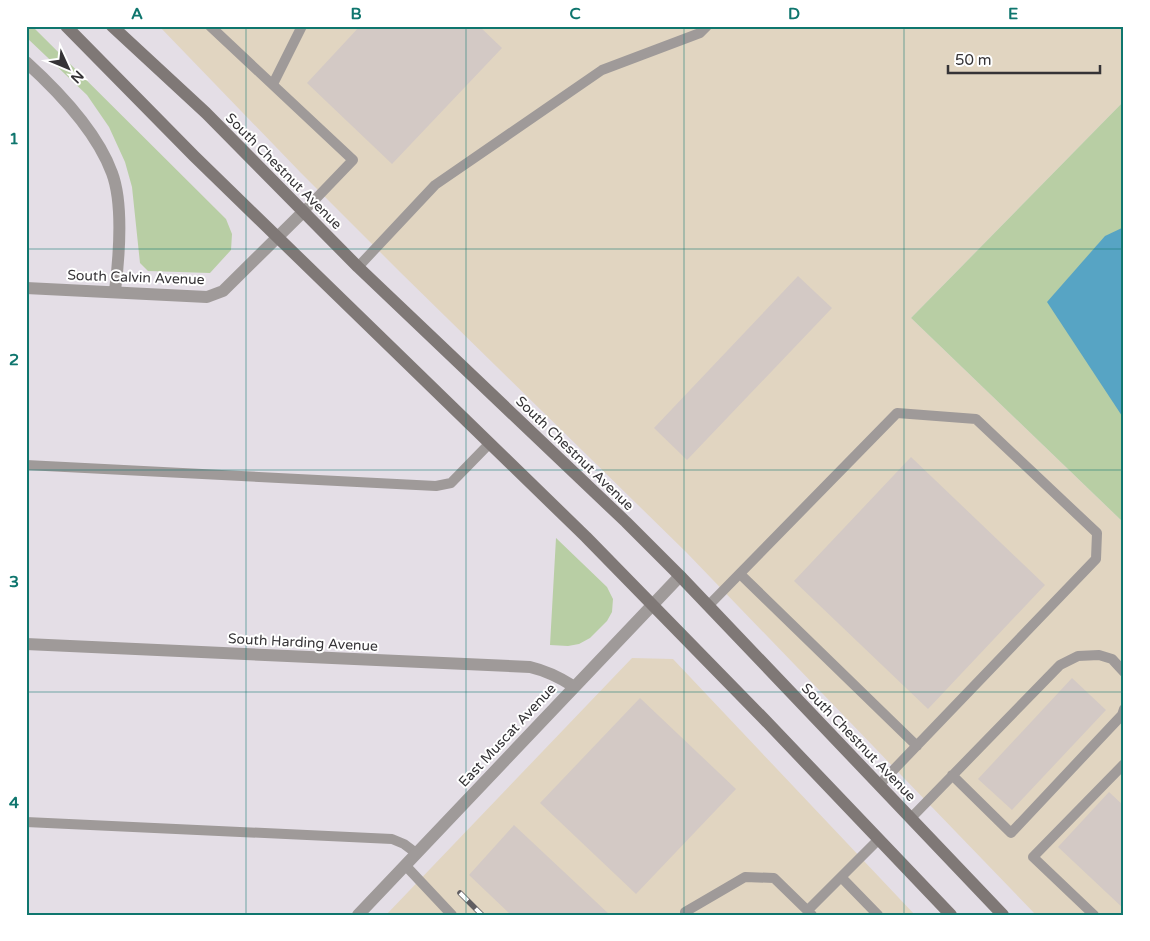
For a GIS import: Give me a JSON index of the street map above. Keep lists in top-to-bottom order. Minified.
{"streets":{"main road":["South Chestnut Avenue"],"street":["South Calvin Avenue","South Harding Avenue","East Muscat Avenue"]},"crossings":[["South Chestnut Avenue","South Calvin Avenue"],["South Chestnut Avenue","East Muscat Avenue"],["South Harding Avenue","East Muscat Avenue"]],"scale_bar":"50 m","north":"bottom right","grid":{"columns":["A","B","C","D","E"],"rows":["1","2","3","4"]}}
